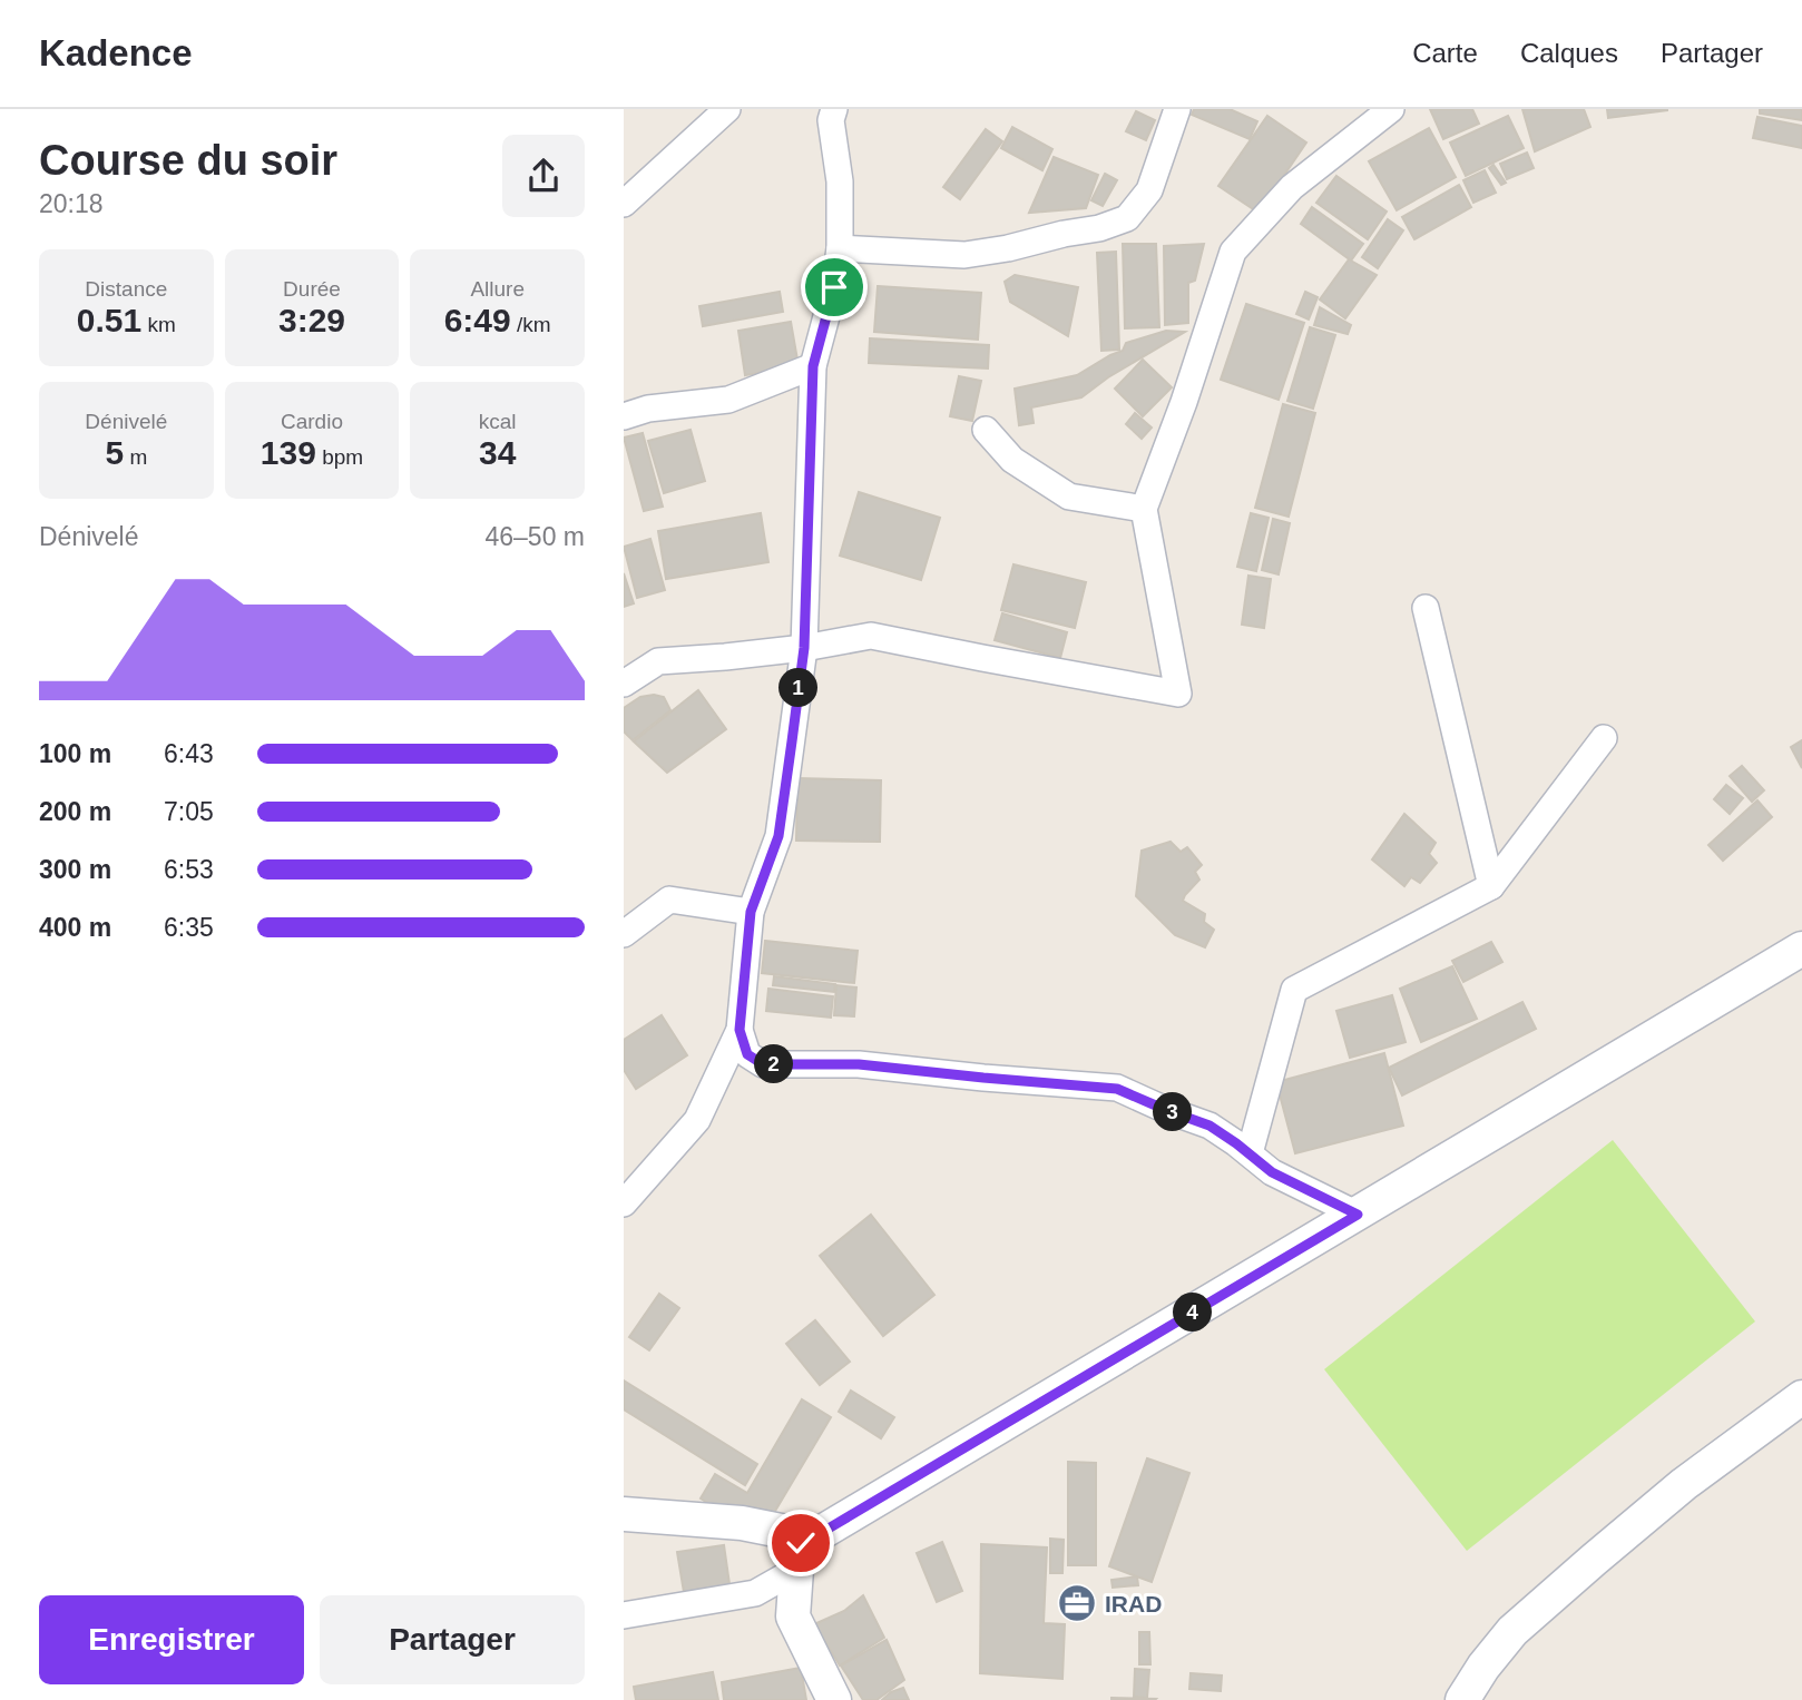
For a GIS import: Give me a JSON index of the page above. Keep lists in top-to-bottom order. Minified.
{"places":{"office":["IRAD"]},"page":{"header":"Kadence","nav":["Carte","Calques","Partager"],"heading":["Course du soir","20:18"],"stats":[["Distance","0.51 km"],["Durée","3:29"],["Allure","6:49 /km"],["Dénivelé","5 m"],["Cardio","139 bpm"],["kcal","34"]],"chart":["Dénivelé","46–50 m"],"pins":["1","2","3","4"],"list":[{"name":"100 m","note":"6:43"},{"name":"200 m","note":"7:05"},{"name":"300 m","note":"6:53"},{"name":"400 m","note":"6:35"}],"buttons":["Enregistrer","Partager"]}}
